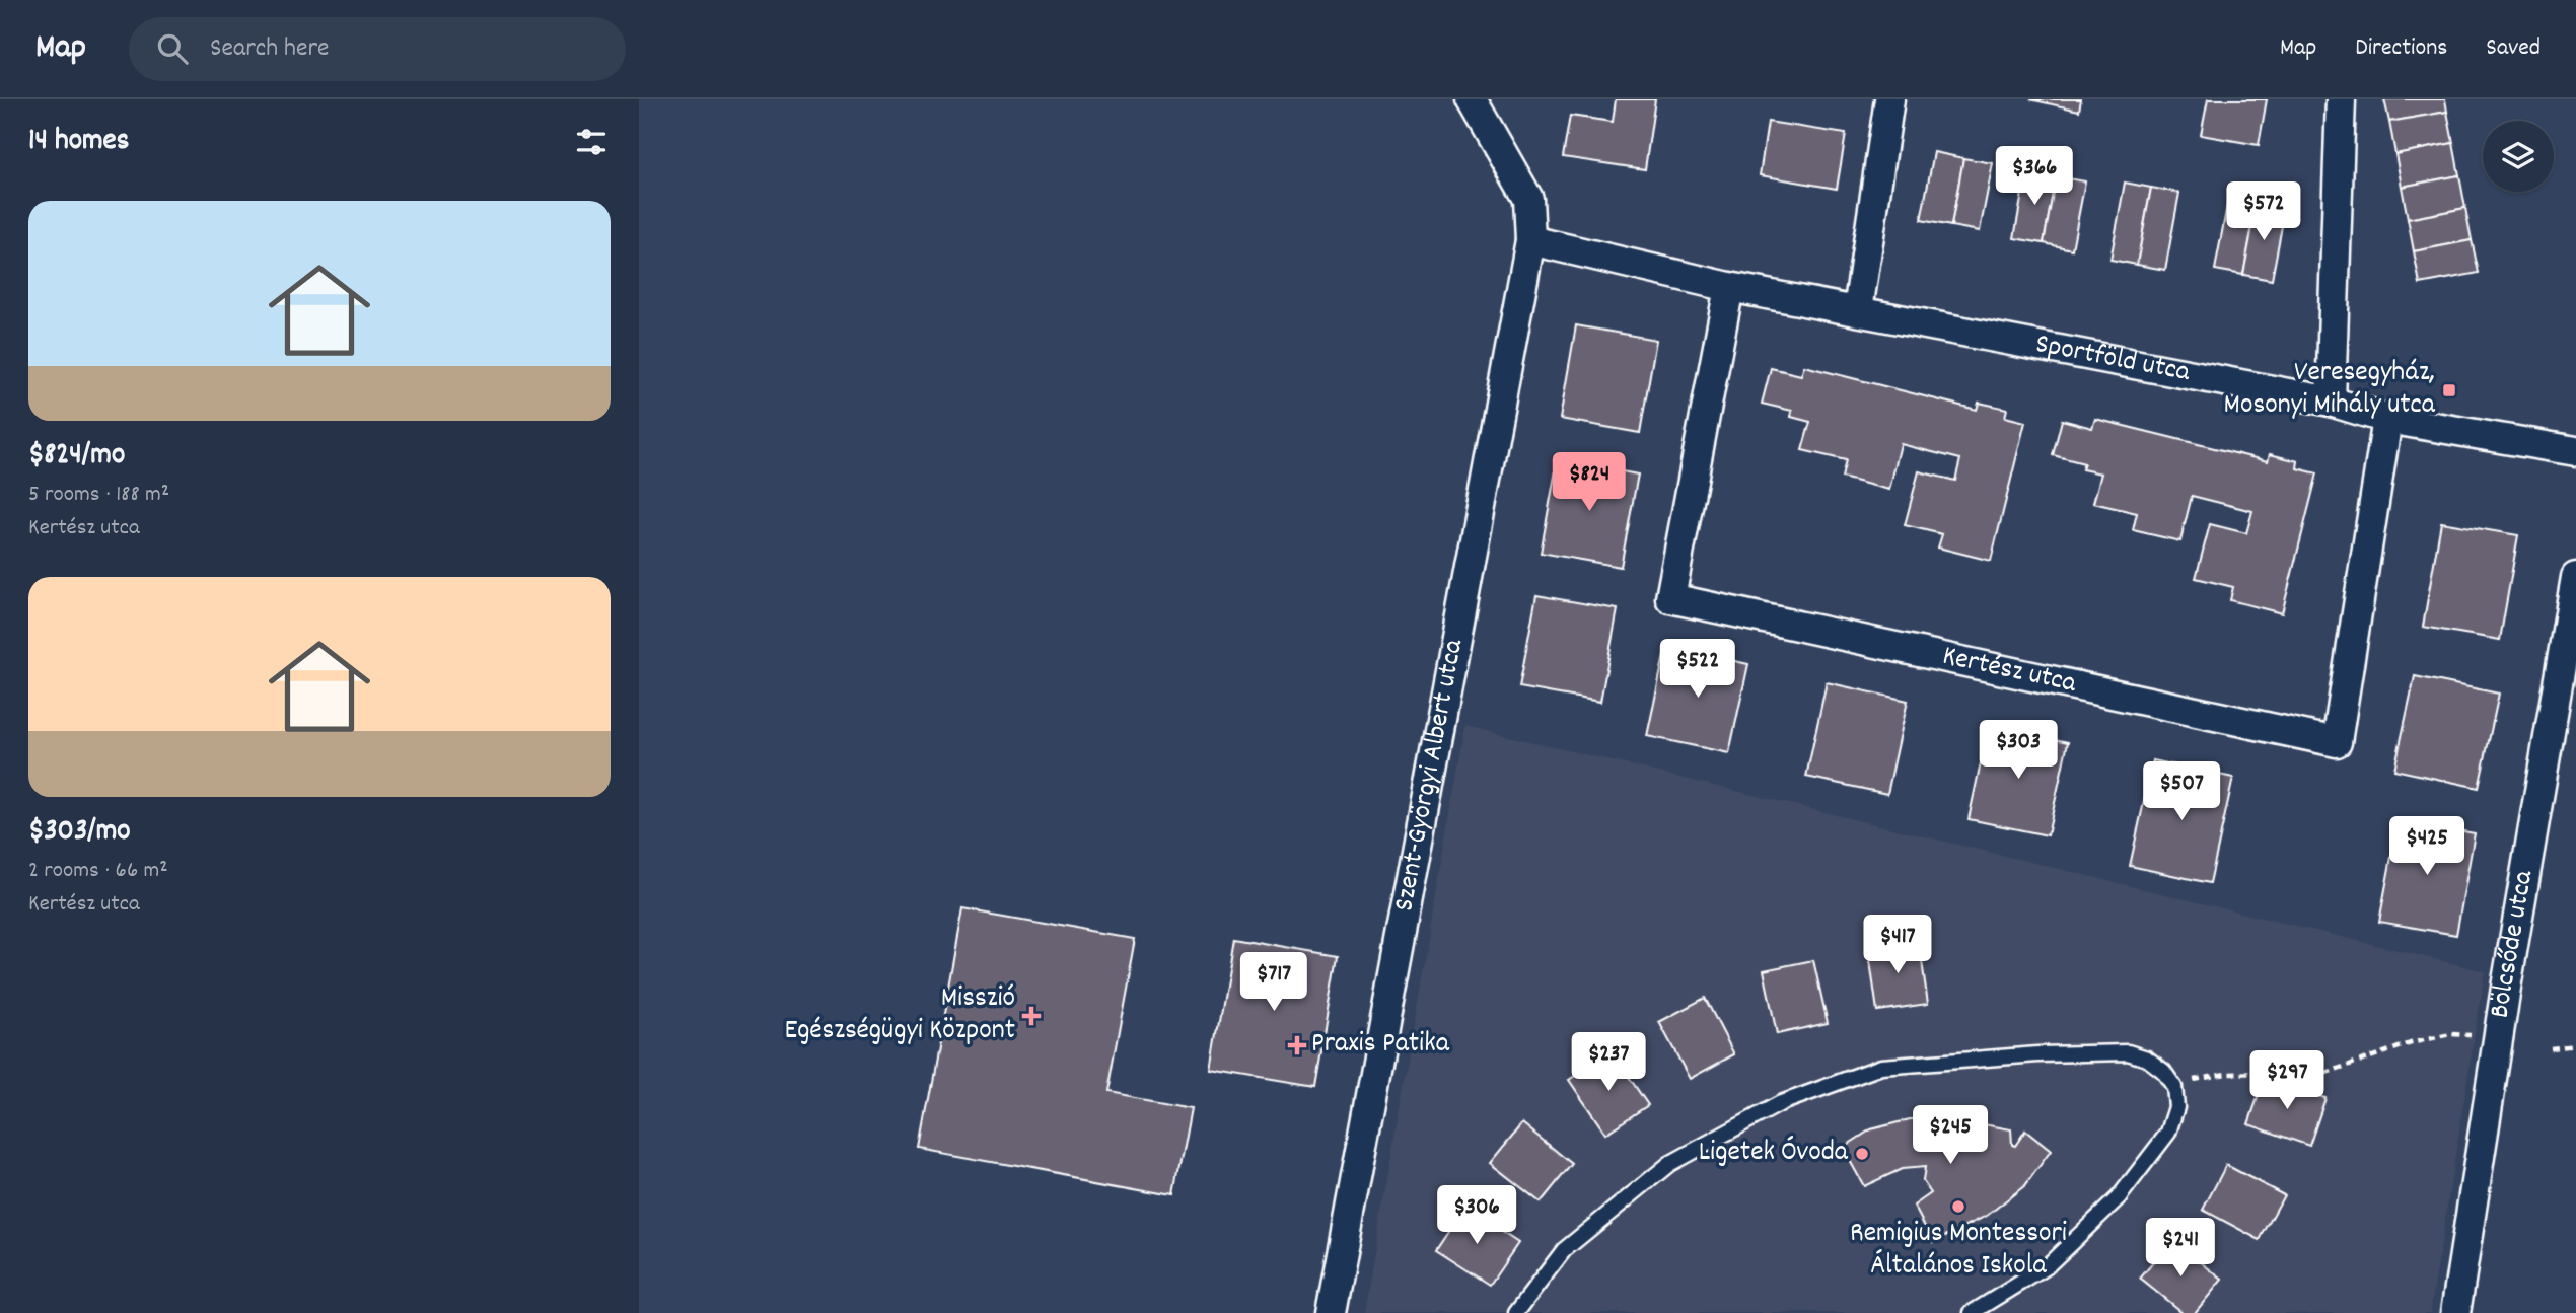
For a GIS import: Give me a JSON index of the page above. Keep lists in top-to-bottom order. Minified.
{"streets":{"street":["Sportföld utca","Kertész utca","Szent-Györgyi Albert utca","Bölcsőde utca"]},"crossings":[["Sportföld utca","Kertész utca"],["Sportföld utca","Szent-Györgyi Albert utca"]],"places":{"transit":["Veresegyház, Mosonyi Mihály utca"],"health":["Misszió Egészségügyi Központ","Praxis Patika"],"other":["Ligetek Óvoda","Remigius Montessori Általános Iskola"]},"page":{"header":"Map","search":"Search here","nav":["Map","Directions","Saved"],"heading":"14 homes","price":["$366","$572","$824","$522","$303","$507","$425","$417","$717","$237","$297","$245","$306","$241"],"list":[{"name":"$824/mo","note":"5 rooms · 188 m² · Kertész utca"},{"name":"$303/mo","note":"2 rooms · 66 m² · Kertész utca"}]}}
